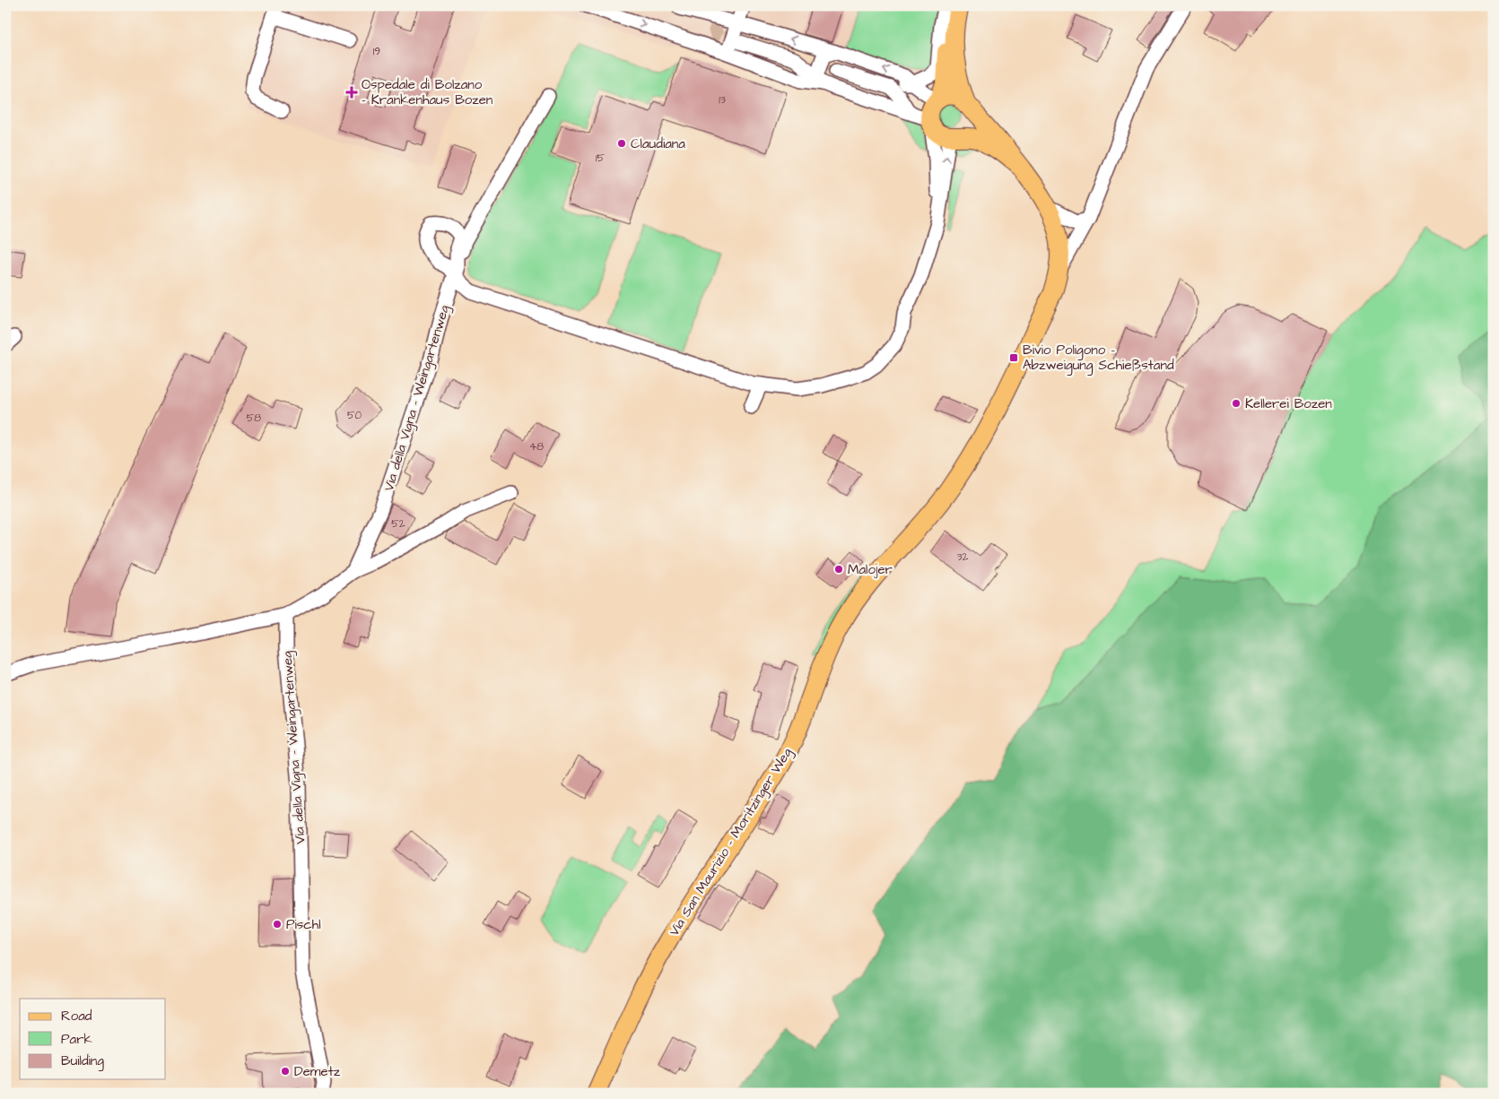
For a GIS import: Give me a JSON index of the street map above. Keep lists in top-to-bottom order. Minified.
{"streets":{"main road":["Via San Maurizio - Moritzinger Weg"],"street":["Via della Vigna - Weingartenweg"]},"places":{"health":["Ospedale di Bolzano - Krankenhaus Bozen"],"other":["Claudiana","Kellerei Bozen","Malojer","Pischl","Demetz"],"transit":["Bivio Poligono - Abzweigung Schießstand"]},"house_numbers":["19","13","15","50","58","48","52","32"],"legend":["Road","Park","Building"]}
